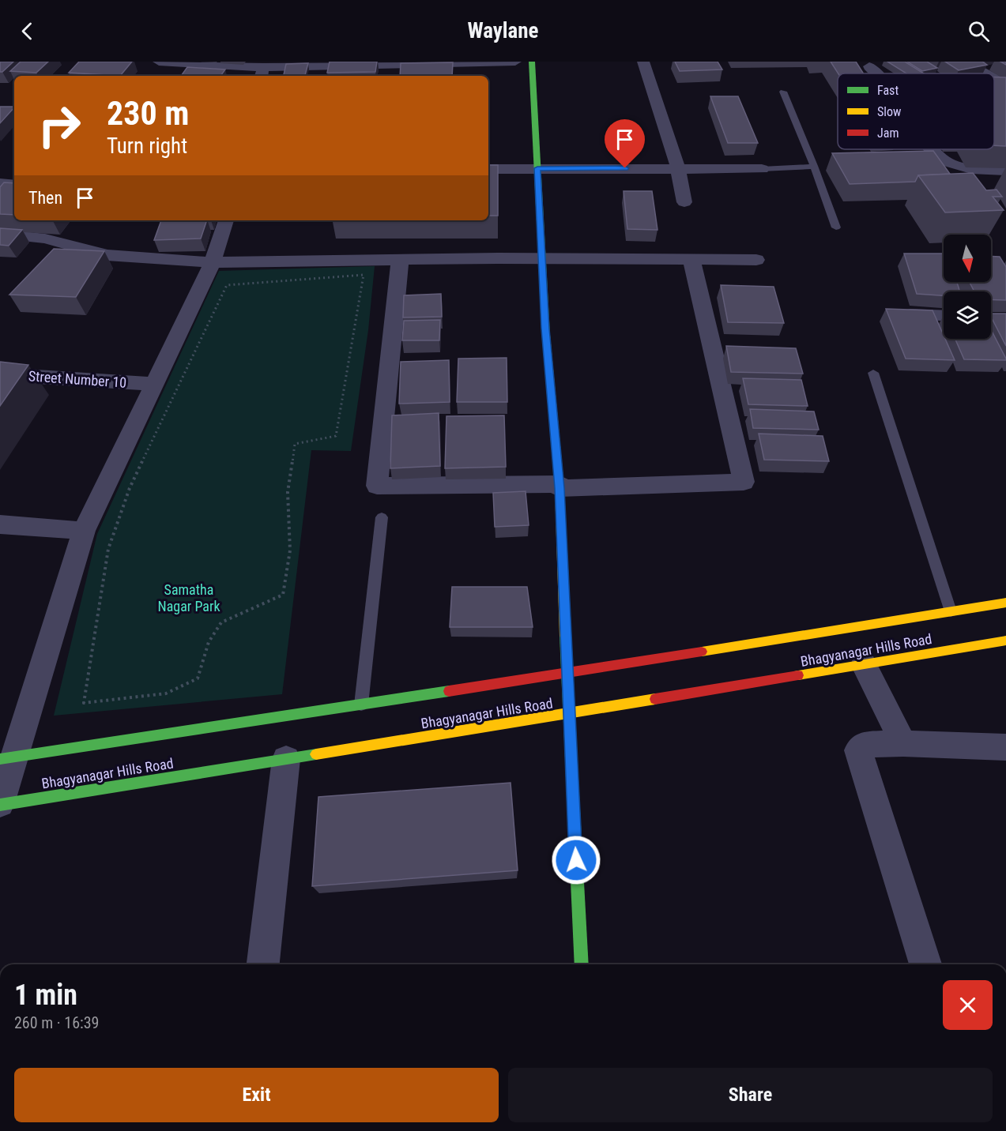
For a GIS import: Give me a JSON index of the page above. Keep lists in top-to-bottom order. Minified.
{"streets":{"main road":["Bhagyanagar Hills Road"],"street":["Street Number 10"]},"parks":["Samatha Nagar Park"],"legend":["Fast","Slow","Jam"],"north":"bottom","page":{"header":"Waylane","turn":["230 m","Turn right"],"then":"Then","heading":["1 min","260 m · 16:39"],"buttons":["Exit","Share"]}}
